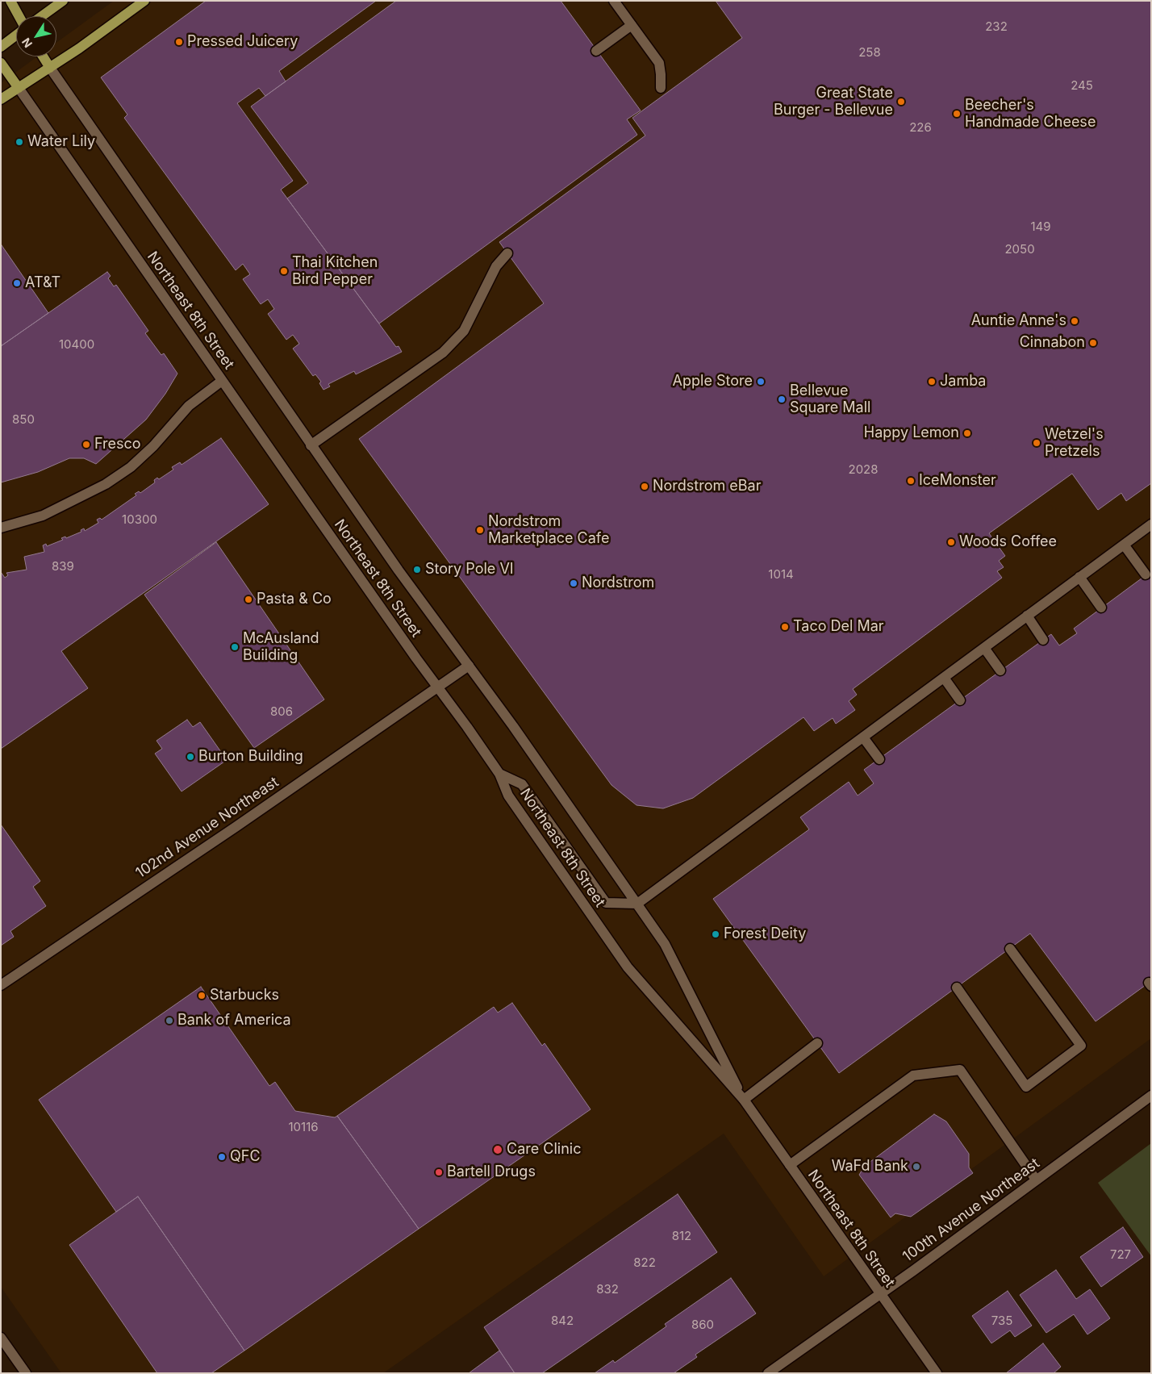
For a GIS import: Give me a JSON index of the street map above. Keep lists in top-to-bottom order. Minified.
{"streets":{"main road":["Northeast 8th Street","102nd Avenue Northeast","100th Avenue Northeast"]},"crossings":[["Northeast 8th Street","102nd Avenue Northeast"],["Northeast 8th Street","100th Avenue Northeast"]],"places":["Pressed Juicery","Great State Burger - Bellevue","Beecher's Handmade Cheese","Water Lily","Thai Kitchen Bird Pepper","AT&T","Auntie Anne's","Cinnabon","Apple Store","Jamba","Bellevue Square Mall","Happy Lemon","Wetzel's Pretzels","Fresco","IceMonster","Nordstrom eBar","Nordstrom Marketplace Cafe","Woods Coffee","Story Pole VI","Nordstrom","Pasta & Co","Taco Del Mar","McAusland Building","Burton Building","Forest Deity","Starbucks","Bank of America","Care Clinic","QFC","WaFd Bank","Bartell Drugs"],"house_numbers":["232","258","245","226","149","2050","10400","850","2028","10300","839","1014","806","10116","812","727","822","832","842","735","860"],"north":"bottom left"}
